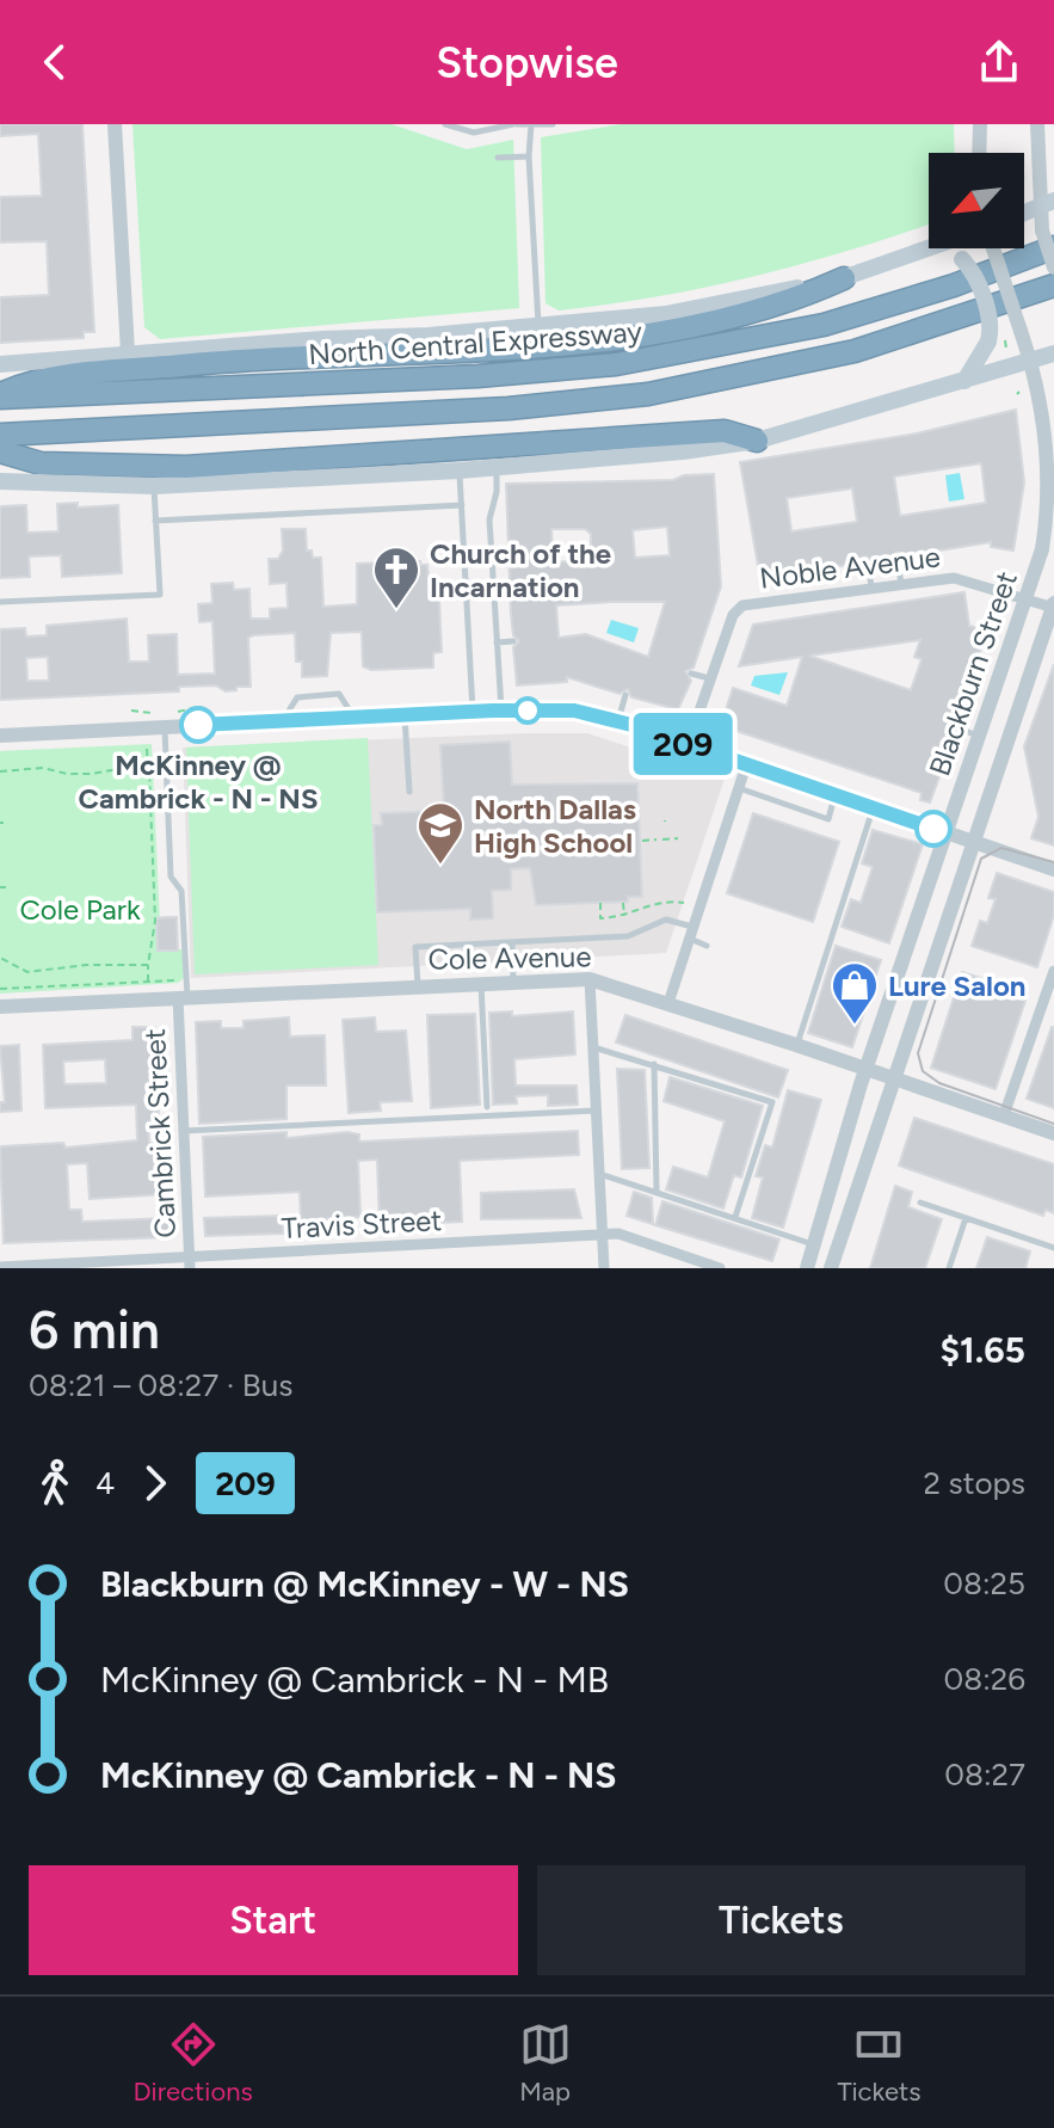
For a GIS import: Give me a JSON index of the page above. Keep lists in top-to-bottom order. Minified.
{"streets":{"highway":["North Central Expressway"],"street":["Noble Avenue","Blackburn Street","Cole Avenue","Cambrick Street","Travis Street"]},"crossings":[["Noble Avenue","Blackburn Street"],["Blackburn Street","Cole Avenue"],["Cole Avenue","Cambrick Street"],["Cambrick Street","Travis Street"]],"parks":["Cole Park"],"places":{"church":["Church of the Incarnation"],"other":["McKinney @ Cambrick - N - NS"],"school or university":["North Dallas High School"],"shop":["Lure Salon"]},"lines":["bus line 209"],"north":"bottom left","page":{"header":"Stopwise","on_map":"209","heading":["6 min","08:21 – 08:27 · Bus","$1.65"],"legs":["4","209","2 stops"],"list":[{"name":"Blackburn @ McKinney - W - NS","value":"08:25"},{"name":"McKinney @ Cambrick - N - MB","value":"08:26"},{"name":"McKinney @ Cambrick - N - NS","value":"08:27"}],"buttons":["Start","Tickets"],"tabs":["Directions","Map","Tickets"]}}
